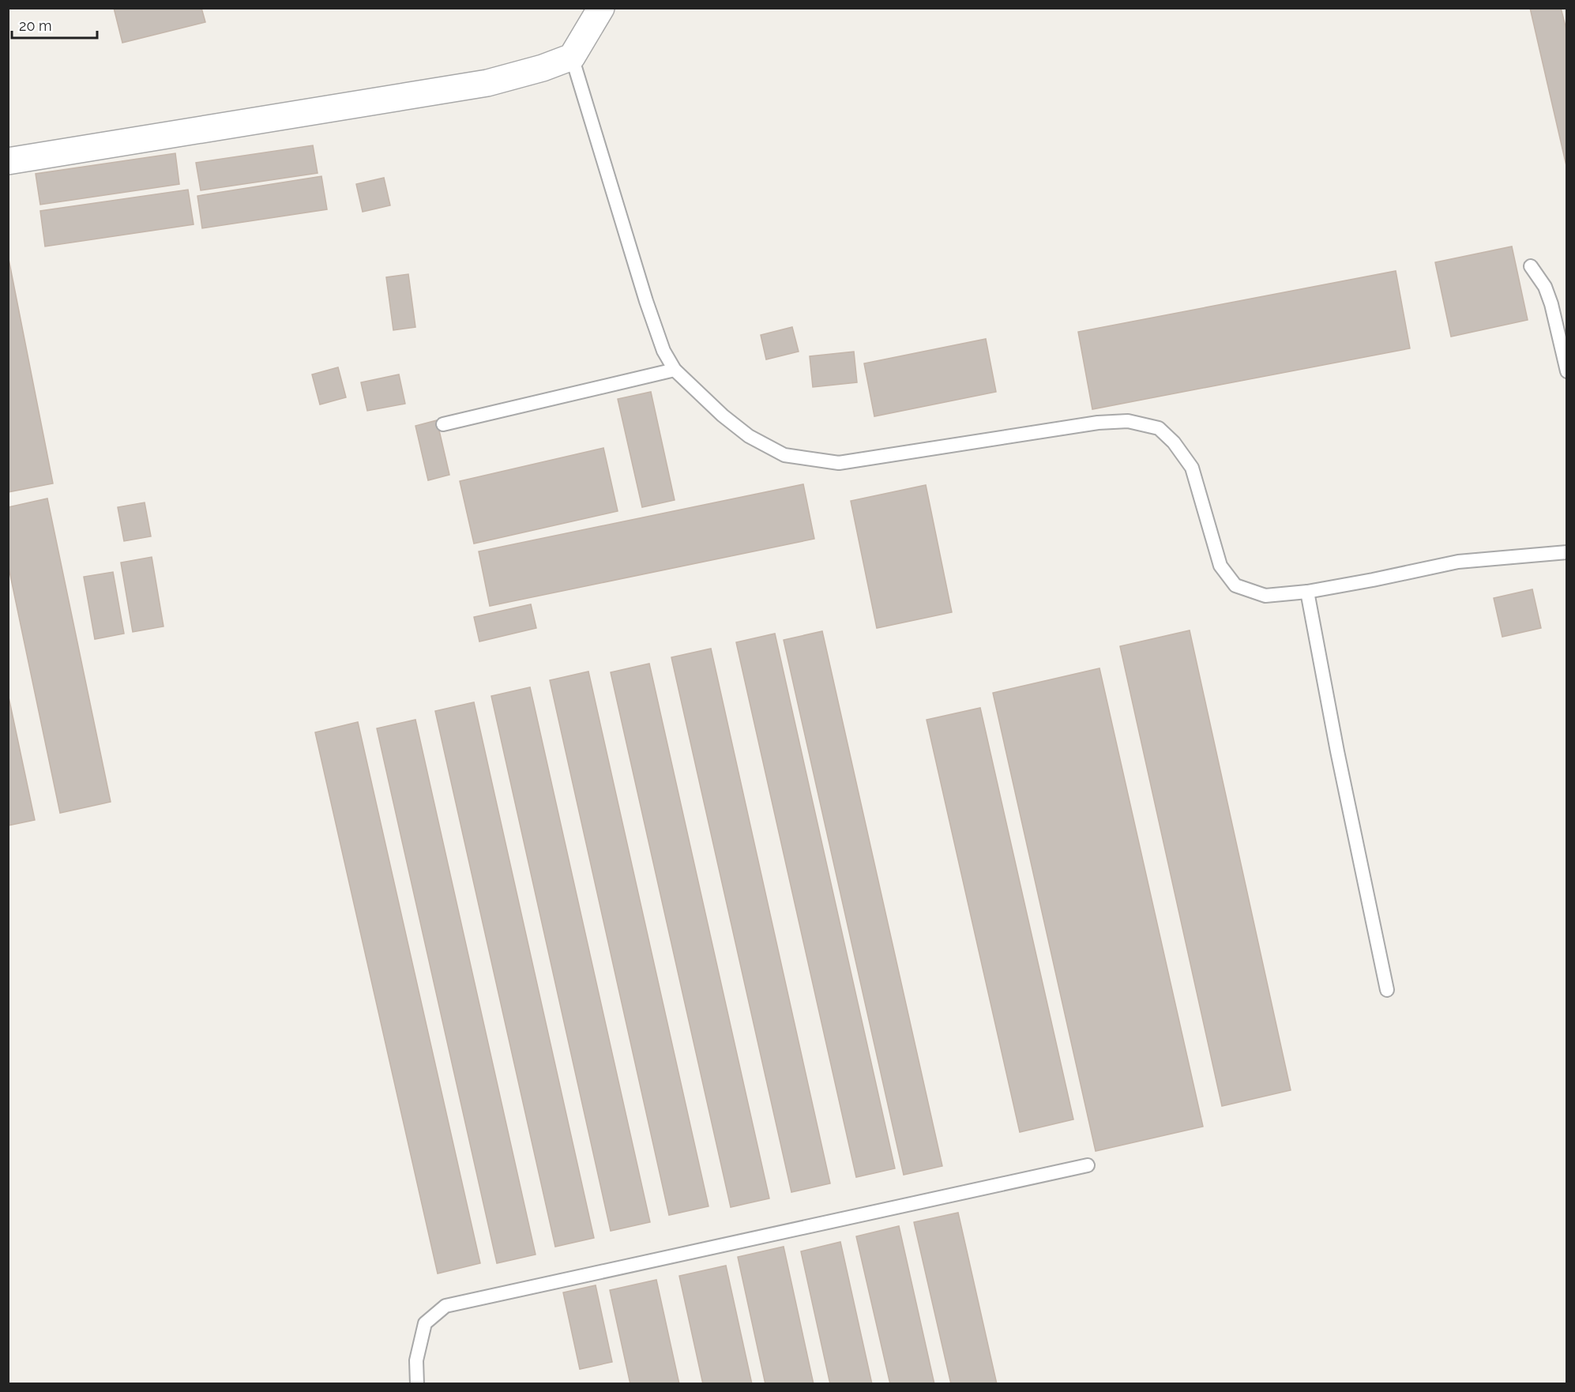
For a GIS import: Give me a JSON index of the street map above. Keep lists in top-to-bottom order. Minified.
{"scale_bar":"20 m"}
